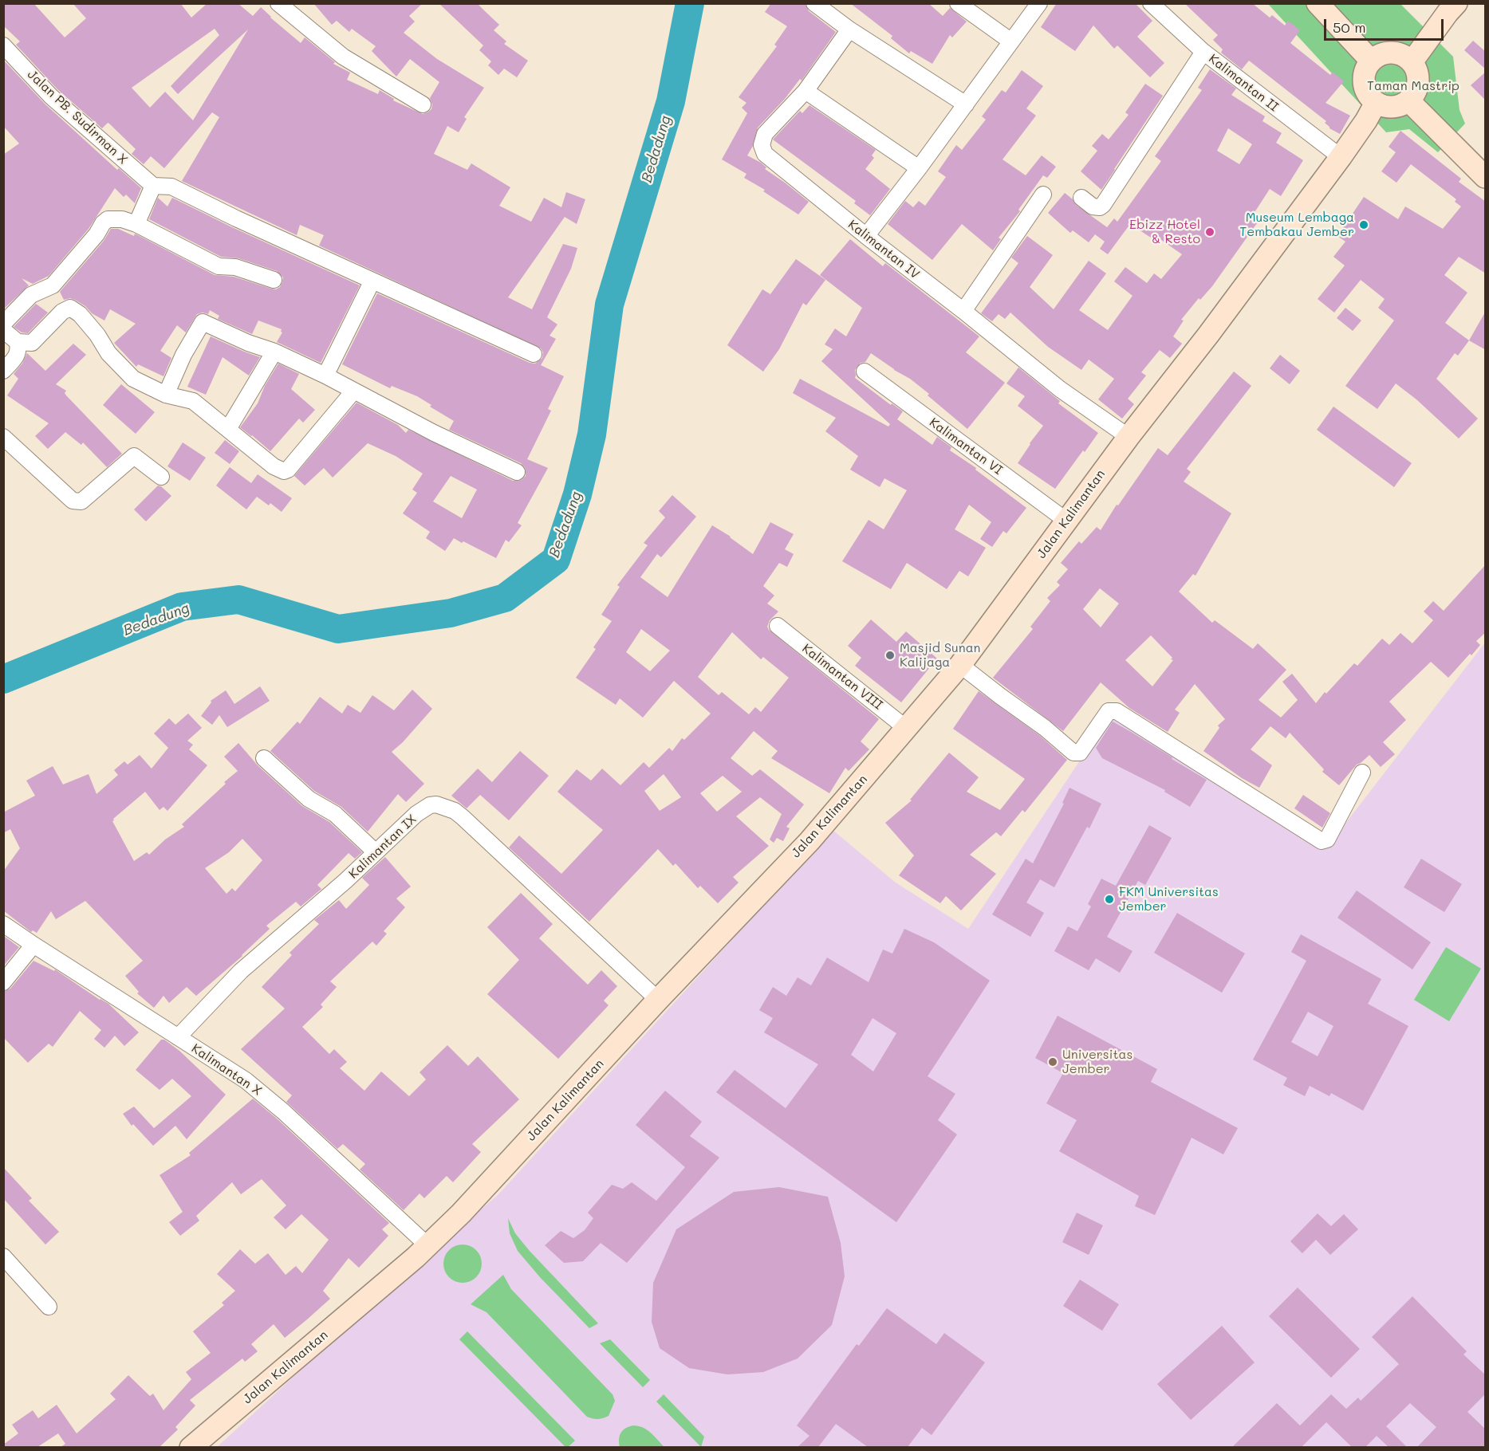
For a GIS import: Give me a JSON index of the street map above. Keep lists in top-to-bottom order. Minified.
{"streets":{"main road":["Jalan Kalimantan"],"street":["Kalimantan II","Jalan PB. Sudirman X","Kalimantan IV","Kalimantan VI","Kalimantan VIII","Kalimantan IX","Kalimantan X"]},"crossings":[["Kalimantan II","Jalan Kalimantan"],["Kalimantan IV","Jalan Kalimantan"],["Kalimantan VI","Jalan Kalimantan"],["Jalan Kalimantan","Kalimantan VIII"],["Jalan Kalimantan","Kalimantan IX"],["Jalan Kalimantan","Kalimantan X"],["Kalimantan IX","Kalimantan X"]],"water":["Bedadung"],"parks":["Taman Mastrip"],"places":["Museum Lembaga Tembakau Jember","Ebizz Hotel & Resto","Masjid Sunan Kalijaga","FKM Universitas Jember","Universitas Jember"],"scale_bar":"50 m"}
